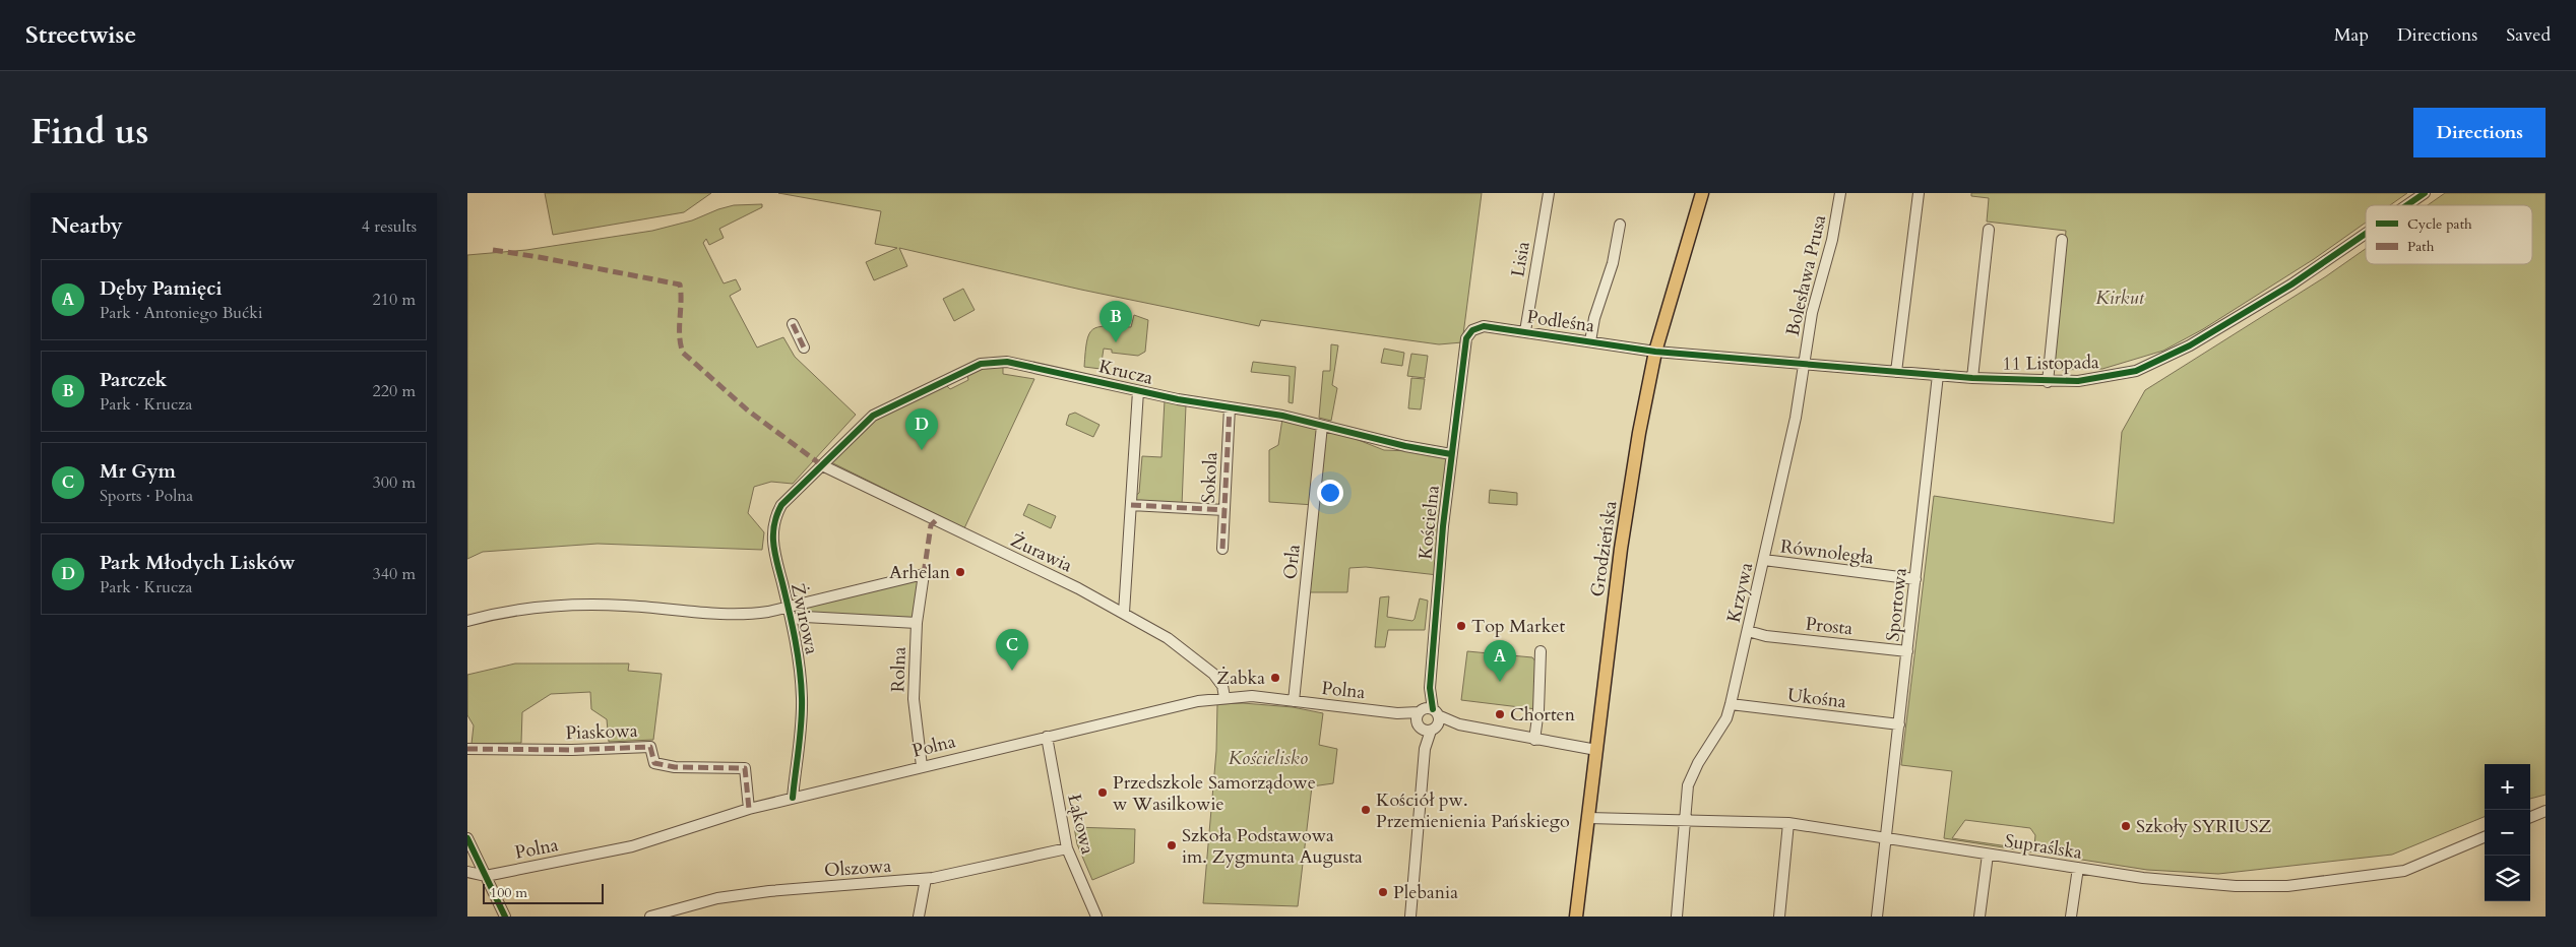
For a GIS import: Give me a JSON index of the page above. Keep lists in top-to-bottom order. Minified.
{"streets":{"main road":["Grodzieńska"],"street":["Lisia","Bolesława Prusa","Podleśna","11 Listopada","Krucza","Sokola","Kościelna","Równoległa","Żurawia","Orla","Krzywa","Sportowa","Żwirowa","Prosta","Rolna","Polna","Ukośna","Piaskowa","Łąkowa","Supraślska","Olszowa"]},"crossings":[["Lisia","Podleśna"],["Bolesława Prusa","11 Listopada"],["Bolesława Prusa","Krzywa"],["Podleśna","11 Listopada"],["Podleśna","Kościelna"],["Podleśna","Grodzieńska"],["11 Listopada","Grodzieńska"],["11 Listopada","Krzywa"],["11 Listopada","Sportowa"],["Krucza","Sokola"],["Krucza","Kościelna"],["Krucza","Żurawia"],["Krucza","Orla"],["Krucza","Żwirowa"],["Kościelna","Polna"],["Grodzieńska","Polna"],["Grodzieńska","Supraślska"],["Równoległa","Krzywa"],["Równoległa","Sportowa"],["Żurawia","Żwirowa"],["Żurawia","Polna"],["Orla","Polna"],["Krzywa","Prosta"],["Krzywa","Ukośna"],["Krzywa","Supraślska"],["Sportowa","Prosta"],["Sportowa","Ukośna"],["Sportowa","Supraślska"],["Żwirowa","Rolna"],["Żwirowa","Polna"],["Rolna","Polna"],["Polna","Piaskowa"],["Polna","Łąkowa"],["Łąkowa","Olszowa"]],"parks":["Kirkut","Kościelisko"],"places":["Arhelan","Top Market","Żabka","Chorten","Przedszkole Samorządowe w Wasilkowie","Kościół pw. Przemienienia Pańskiego","Szkoły SYRIUSZ","Szkoła Podstawowa im. Zygmunta Augusta","Plebania"],"legend":["Cycle path","Path"],"scale_bar":"100 m","page":{"header":"Streetwise","nav":["Map","Directions","Saved"],"title":"Find us","buttons":"Directions","heading":["Nearby","4 results"],"list":[{"mark":"A","name":"Dęby Pamięci","note":"Park · Antoniego Bućki","value":"210 m"},{"mark":"B","name":"Parczek","note":"Park · Krucza","value":"220 m"},{"mark":"C","name":"Mr Gym","note":"Sports · Polna","value":"300 m"},{"mark":"D","name":"Park Młodych Lisków","note":"Park · Krucza","value":"340 m"}],"pins":["B","D","C","A"],"map_buttons":["+","−"],"scale":"100 m"}}
